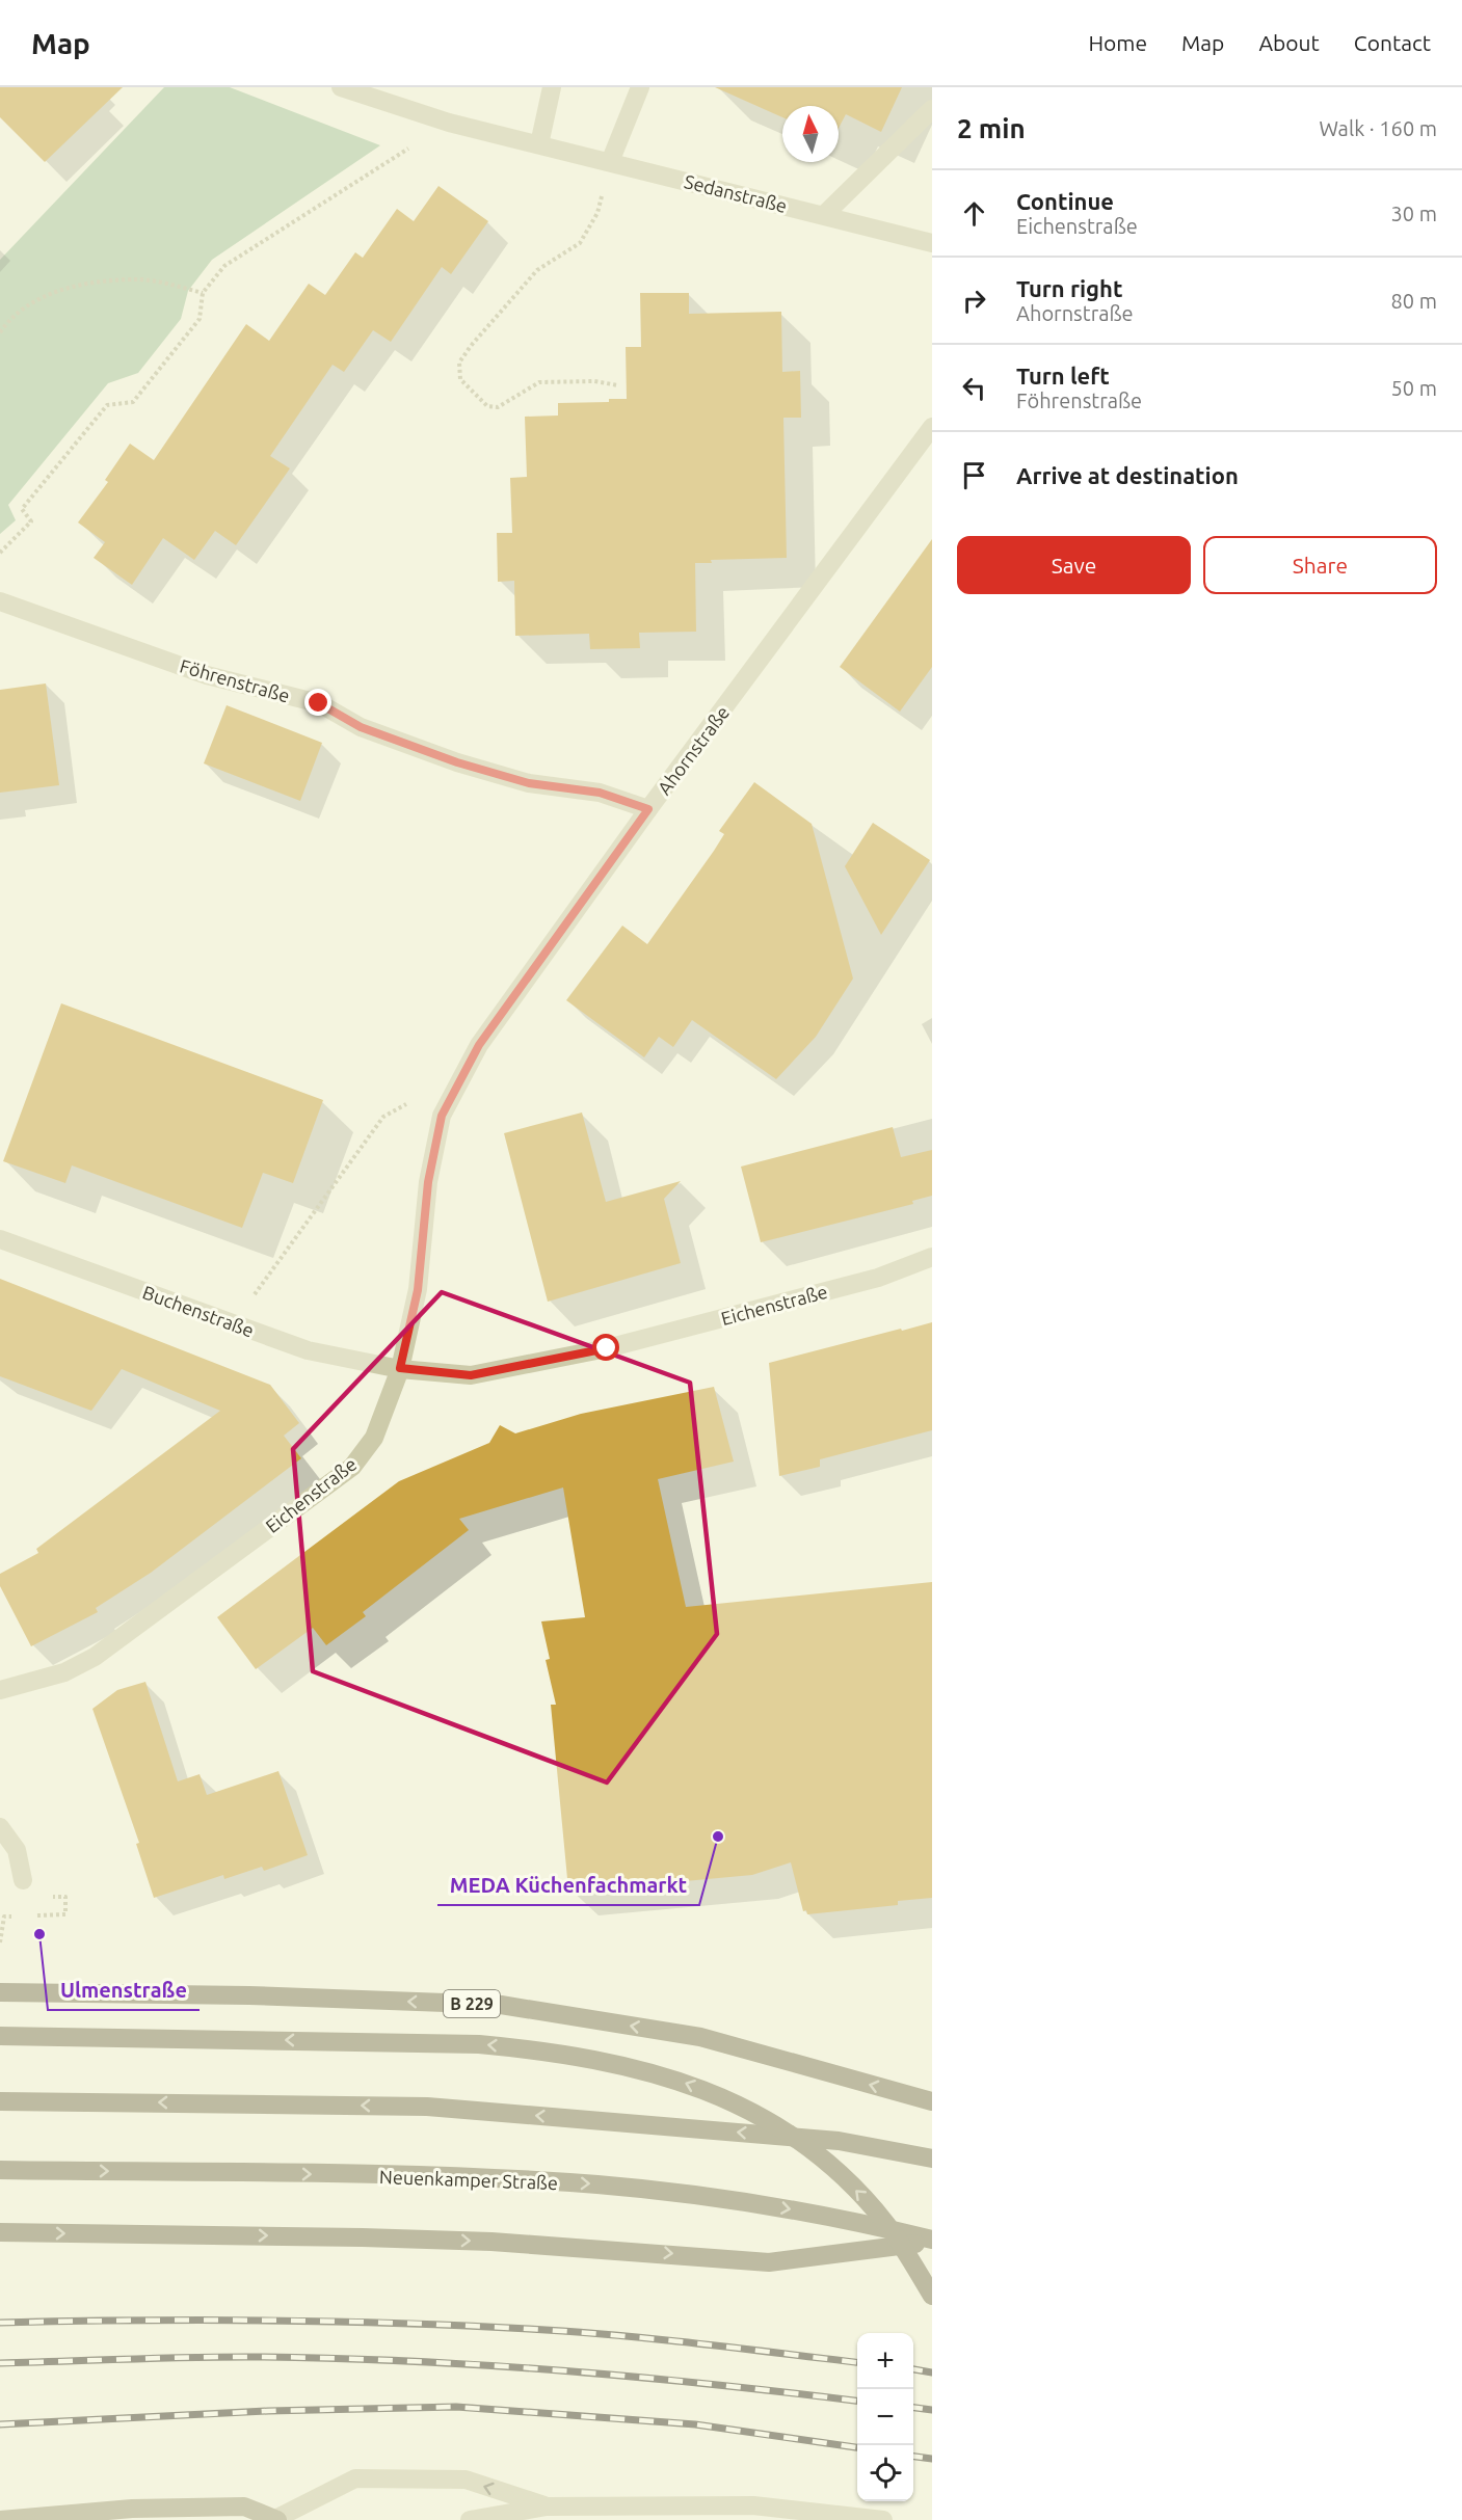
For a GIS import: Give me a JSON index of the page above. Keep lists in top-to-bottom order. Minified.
{"streets":{"main road":["B 229","Neuenkamper Straße"],"street":["Sedanstraße","Föhrenstraße","Ahornstraße","Eichenstraße","Buchenstraße"]},"crossings":[["Föhrenstraße","Ahornstraße"],["Ahornstraße","Eichenstraße"],["Ahornstraße","Buchenstraße"],["Eichenstraße","Buchenstraße"]],"places":["MEDA Küchenfachmarkt","Ulmenstraße"],"north":"top","page":{"header":"Map","nav":["Home","Map","About","Contact"],"heading":["2 min","Walk · 160 m"],"list":[["Continue","Eichenstraße","30 m"],["Turn right","Ahornstraße","80 m"],["Turn left","Föhrenstraße","50 m"],"Arrive at destination"],"buttons":["Save","Share"],"map_buttons":["+","−"]}}
